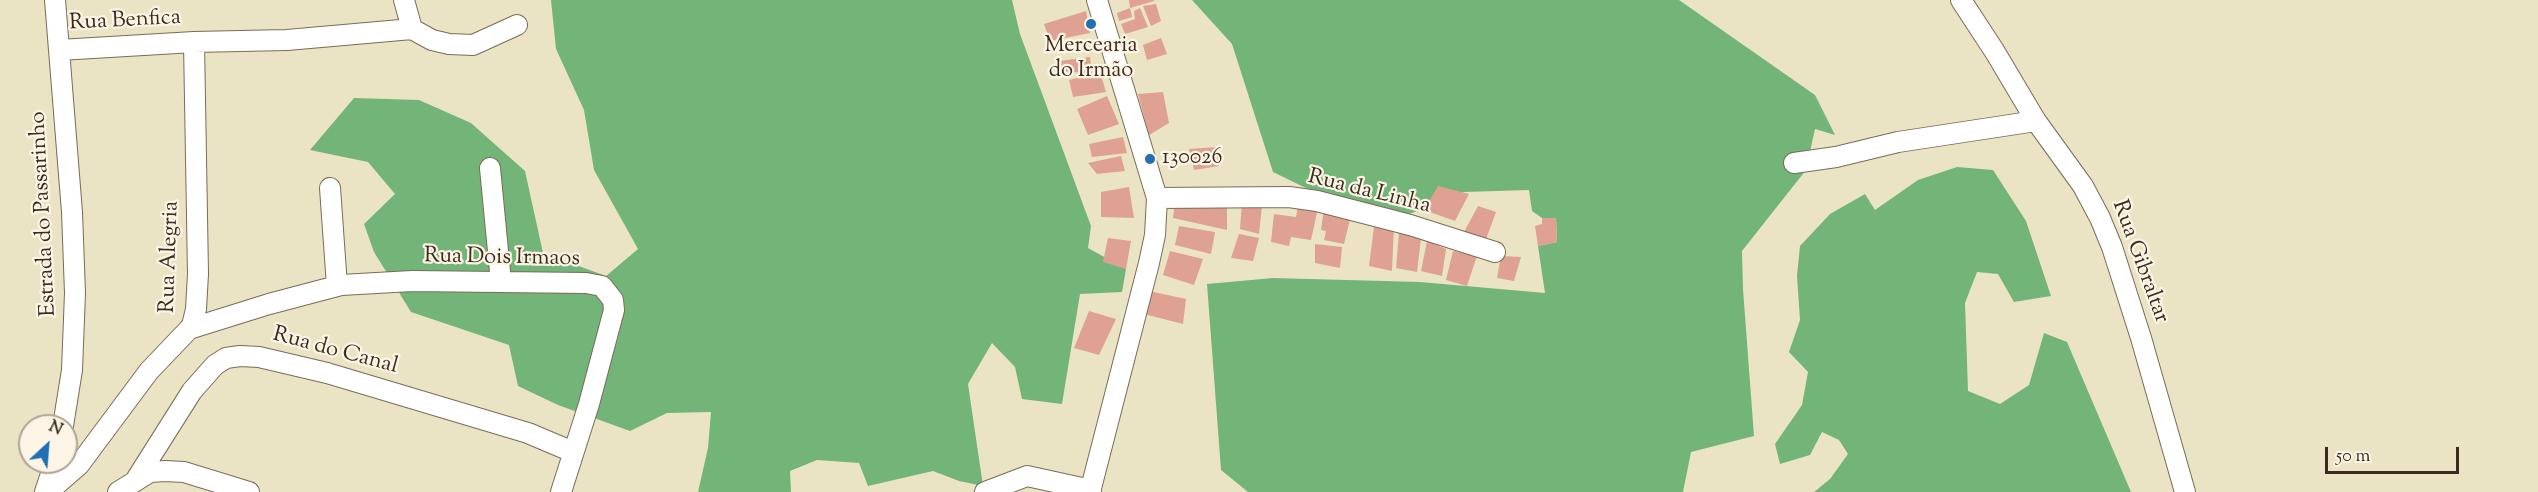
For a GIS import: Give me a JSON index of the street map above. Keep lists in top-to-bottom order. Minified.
{"streets":{"street":["Rua Benfica","Rua da Linha","Estrada do Passarinho","Rua Alegria","Rua Dois Irmaos","Rua Gibraltar","Rua do Canal"]},"crossings":[["Rua Benfica","Estrada do Passarinho"],["Rua Benfica","Rua Alegria"],["Rua Alegria","Rua Dois Irmaos"],["Rua Dois Irmaos","Rua do Canal"]],"places":["Mercearia do Irmão","130026"],"scale_bar":"50 m","north":"top right"}
